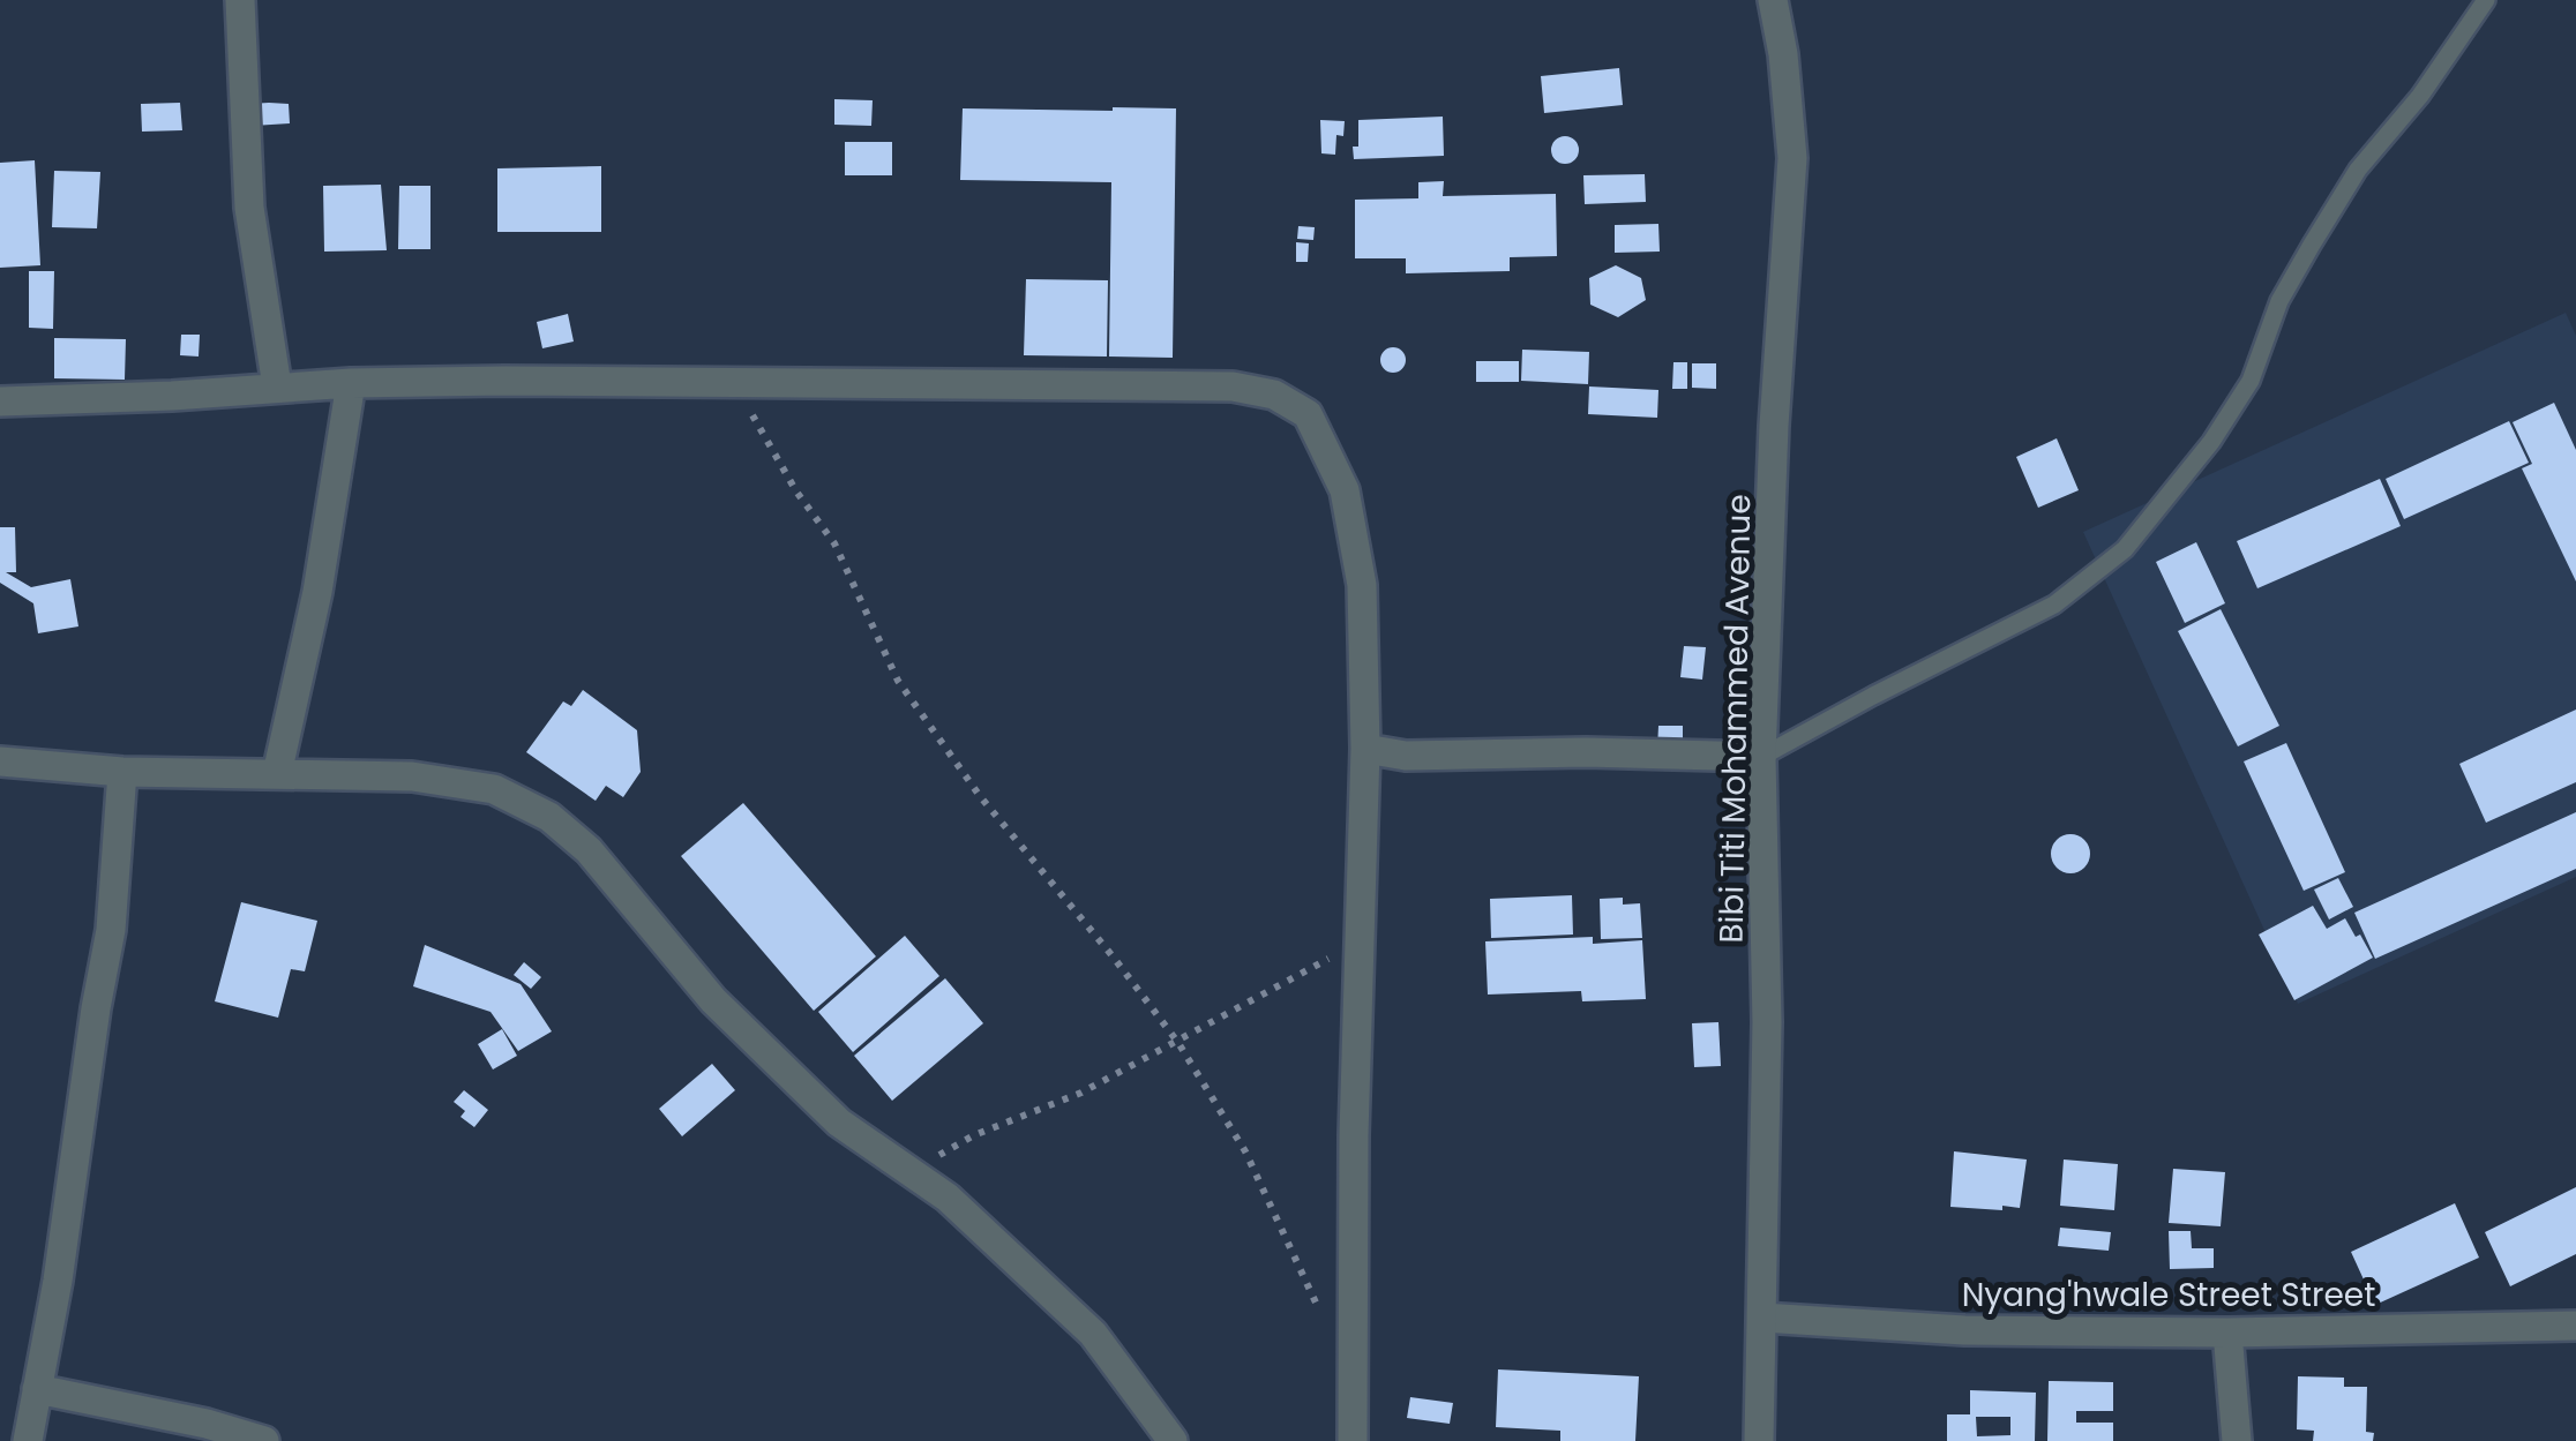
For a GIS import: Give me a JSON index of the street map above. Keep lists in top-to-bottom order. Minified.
{"streets":{"street":["Bibi Titi Mohammed Avenue","Nyang'hwale Street Street"]},"crossings":[["Bibi Titi Mohammed Avenue","Nyang'hwale Street Street"]]}
